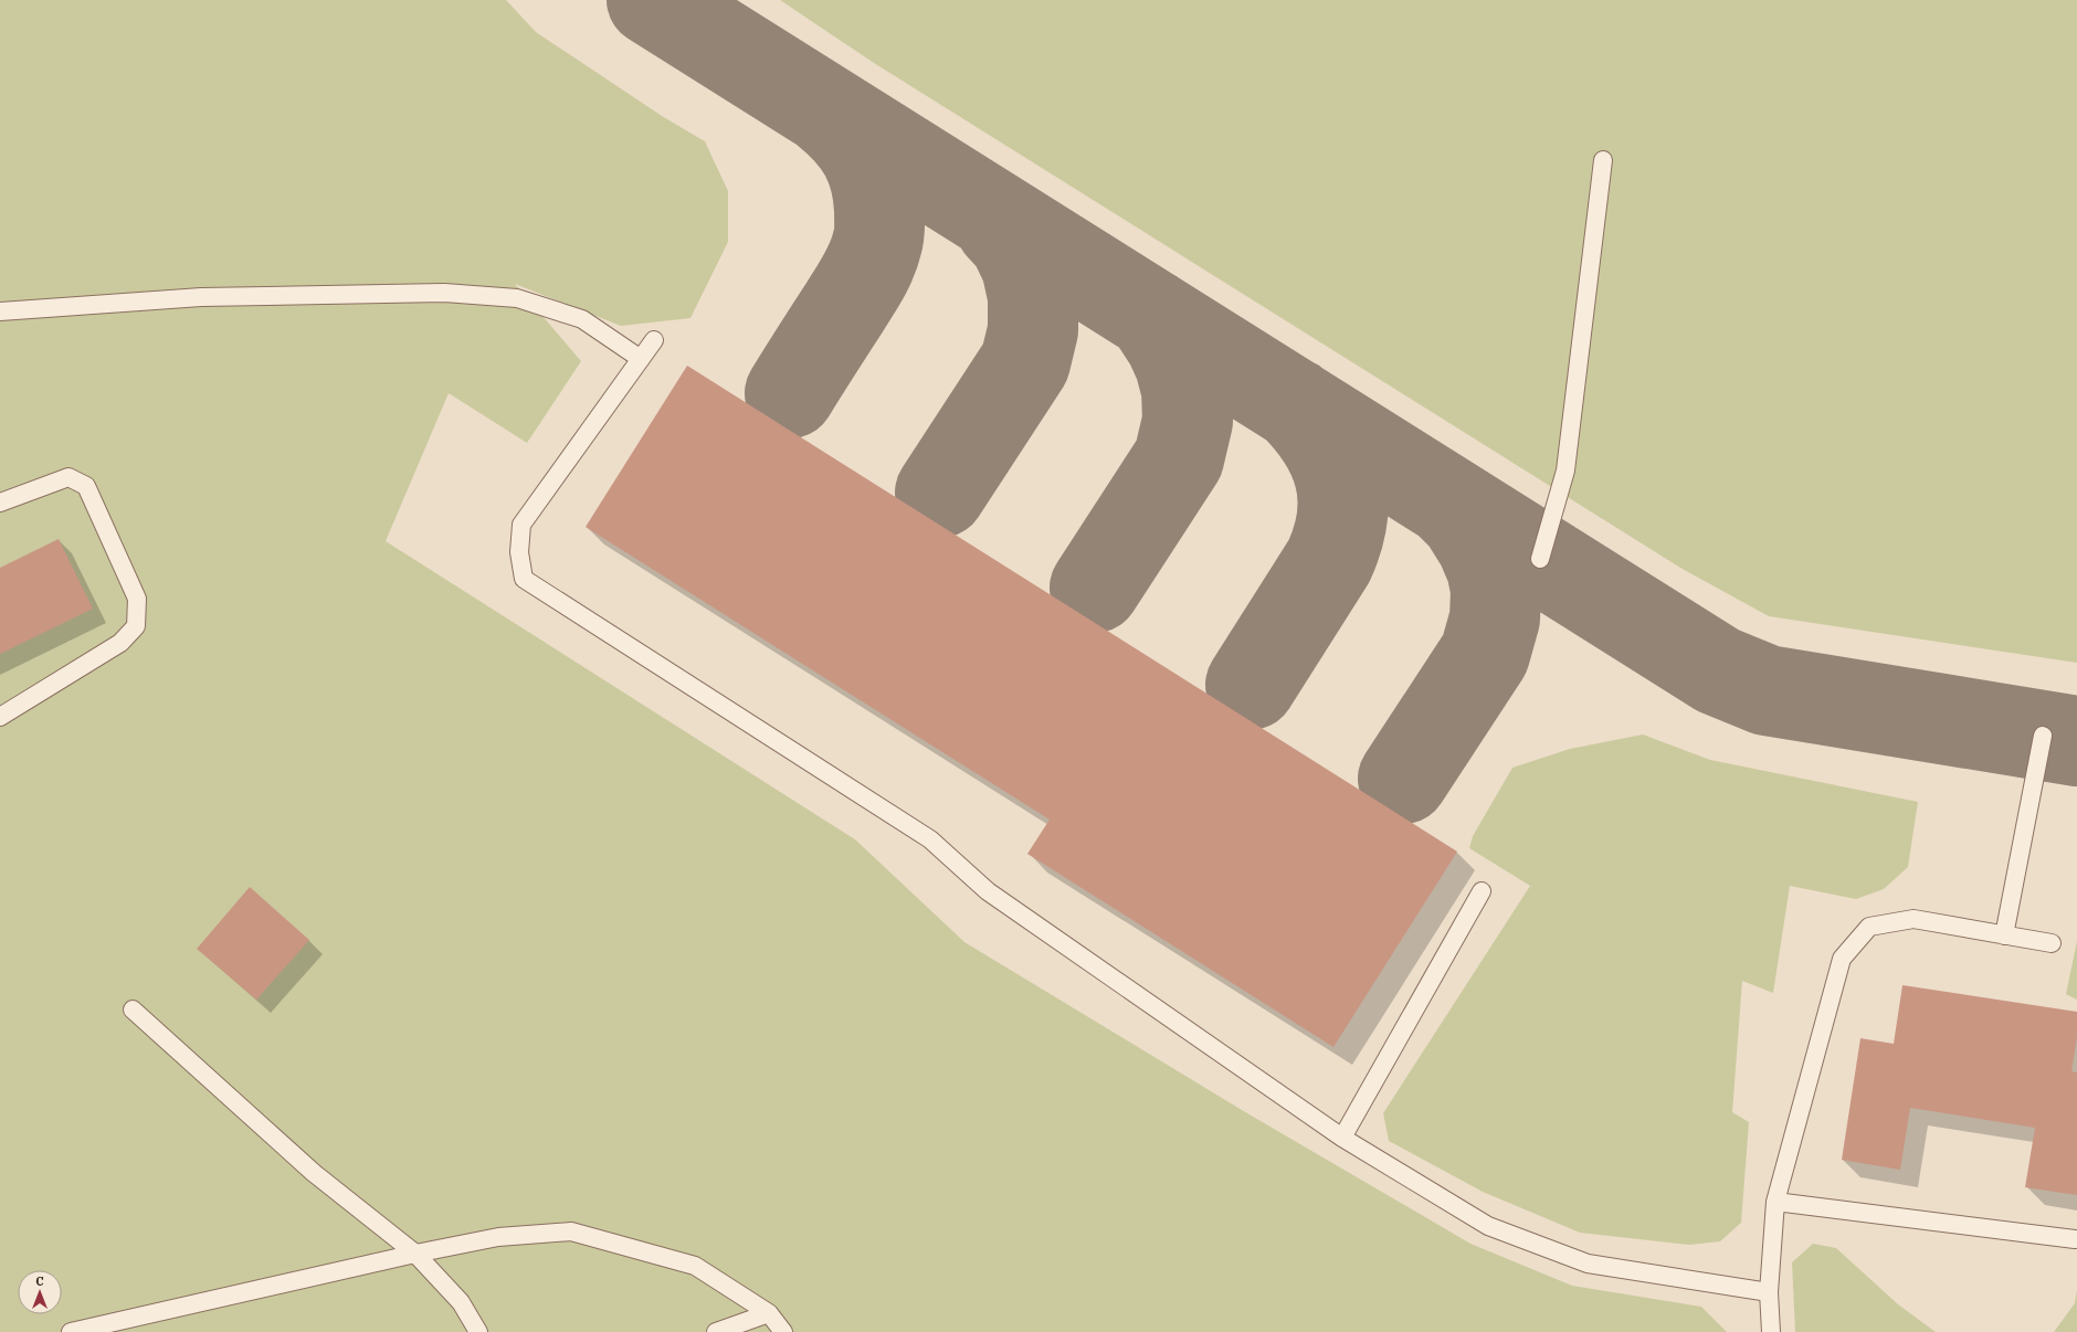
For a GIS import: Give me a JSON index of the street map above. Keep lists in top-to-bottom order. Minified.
{"north":"top"}
